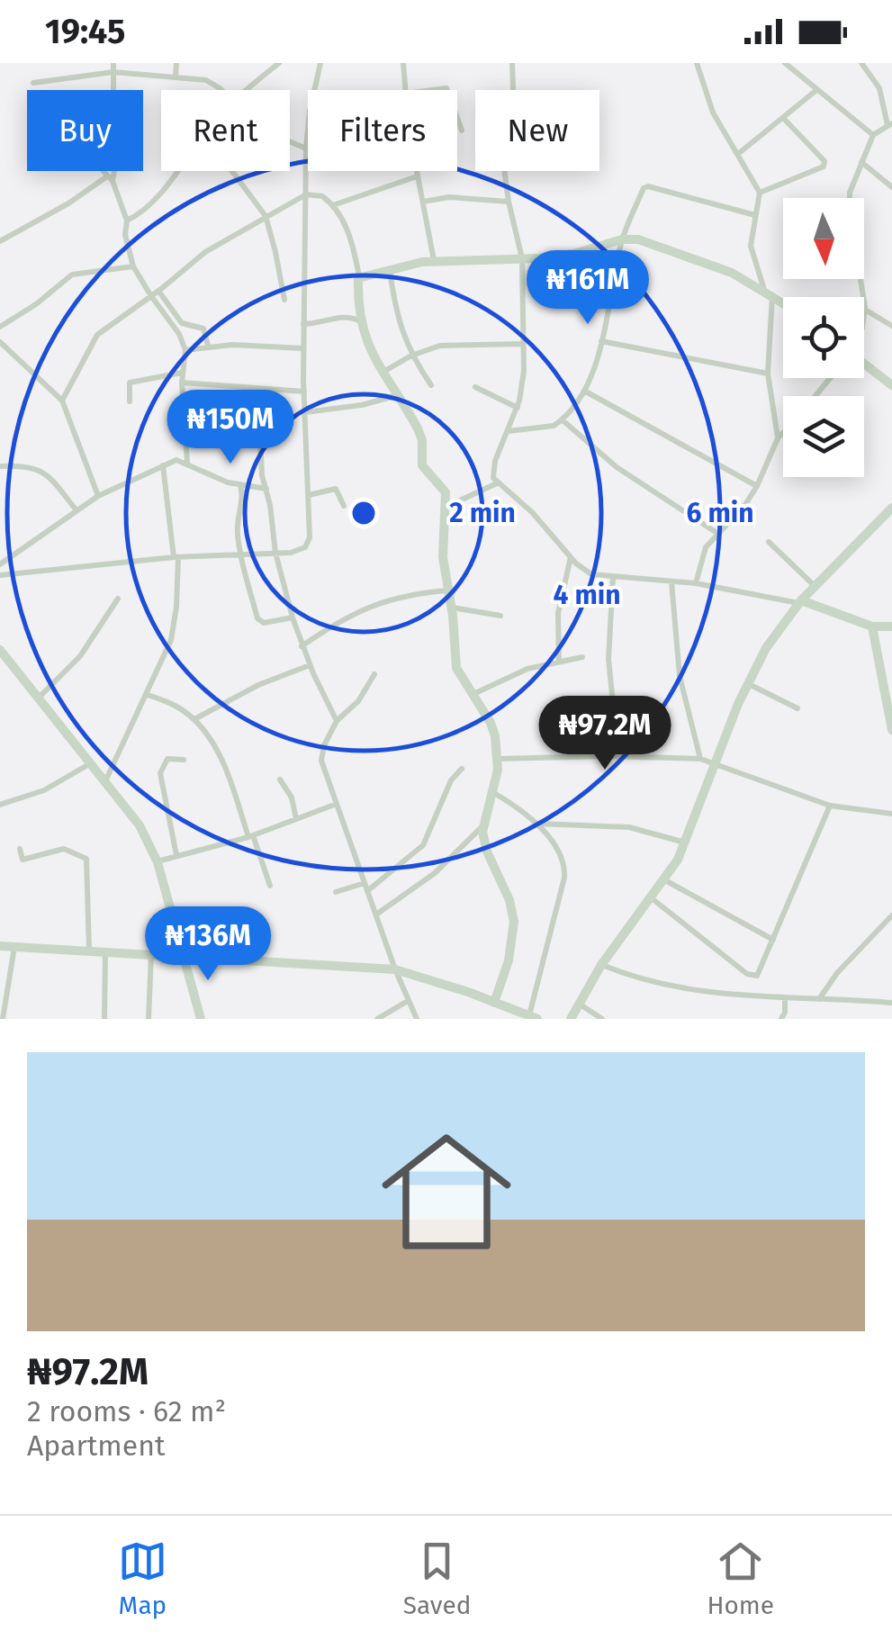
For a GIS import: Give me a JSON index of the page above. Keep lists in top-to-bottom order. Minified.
{"north":"bottom","page":{"status":"19:45","chip":["Buy","Rent","Filters","New"],"price":["₦161M","₦150M","₦97.2M","₦136M"],"list":[{"name":"₦97.2M","note":"2 rooms · 62 m² · Apartment"}],"tabs":["Map","Saved","Home"]},"rings":["2 min","6 min","4 min"]}
